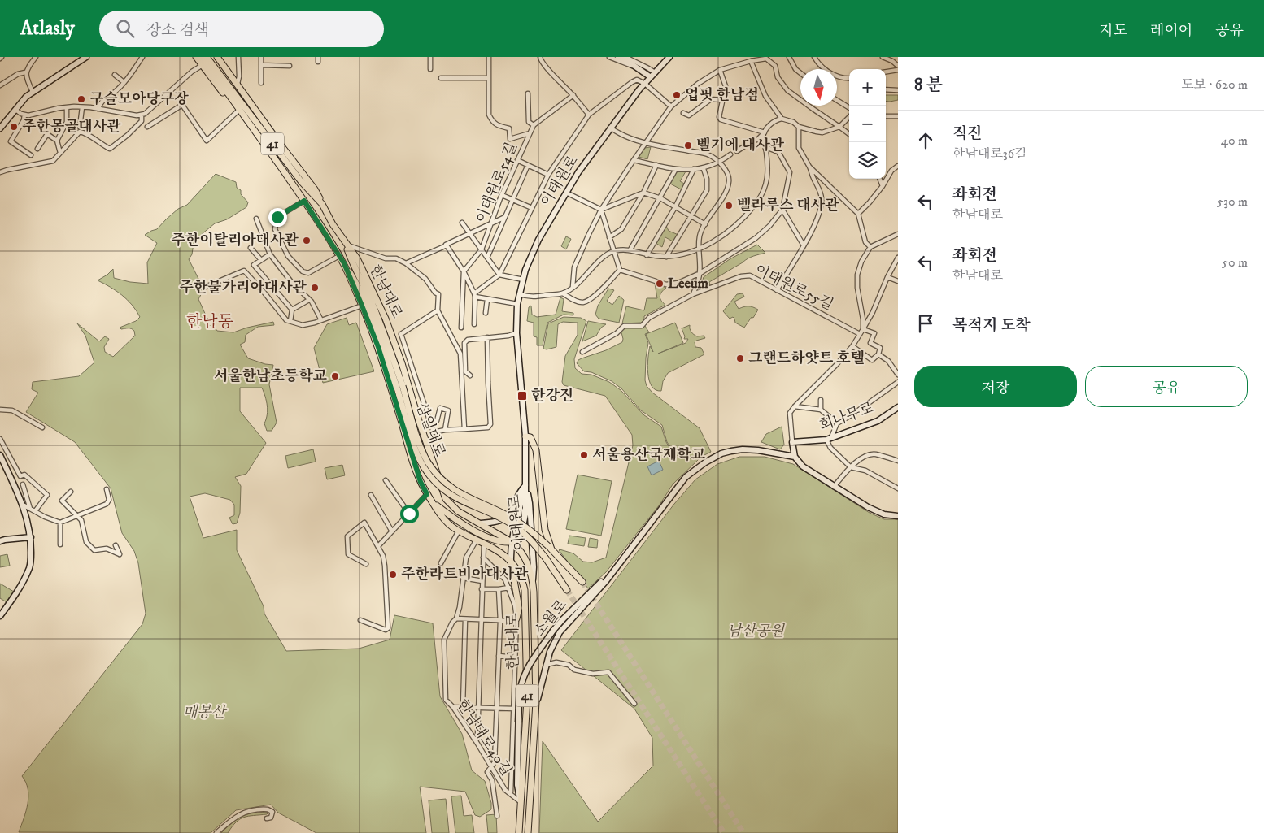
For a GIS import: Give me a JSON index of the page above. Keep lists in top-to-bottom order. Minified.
{"streets":{"main road":["41","이태원로","한남대로","회나무로","삼일대로","소월로"],"street":["이태원로54길","이태원로55길","한남대로40길"]},"crossings":[["이태원로","한남대로"],["한남대로","삼일대로"],["한남대로","소월로"],["한남대로","한남대로40길"],["소월로","한남대로40길"]],"districts":["한남동"],"parks":["남산공원","매봉산"],"places":{"other":["업핏 한남점","구슬모아당구장","주한몽골대사관","벨기에 대사관","벨라루스 대사관","주한이탈리아대사관","Leeum","주한불가리아대사관","그랜드하얏트 호텔","서울한남초등학교","서울용산국제학교","주한라트비아대사관"],"transit":["한강진"]},"north":"bottom","page":{"header":"Atlasly","search":"장소 검색","nav":["지도","레이어","공유"],"heading":["8 분","도보 · 620 m"],"map_buttons":["+","−"],"list":[["직진","한남대로36길","40 m"],["좌회전","한남대로","530 m"],["좌회전","한남대로","50 m"],"목적지 도착"],"buttons":["저장","공유"]}}
